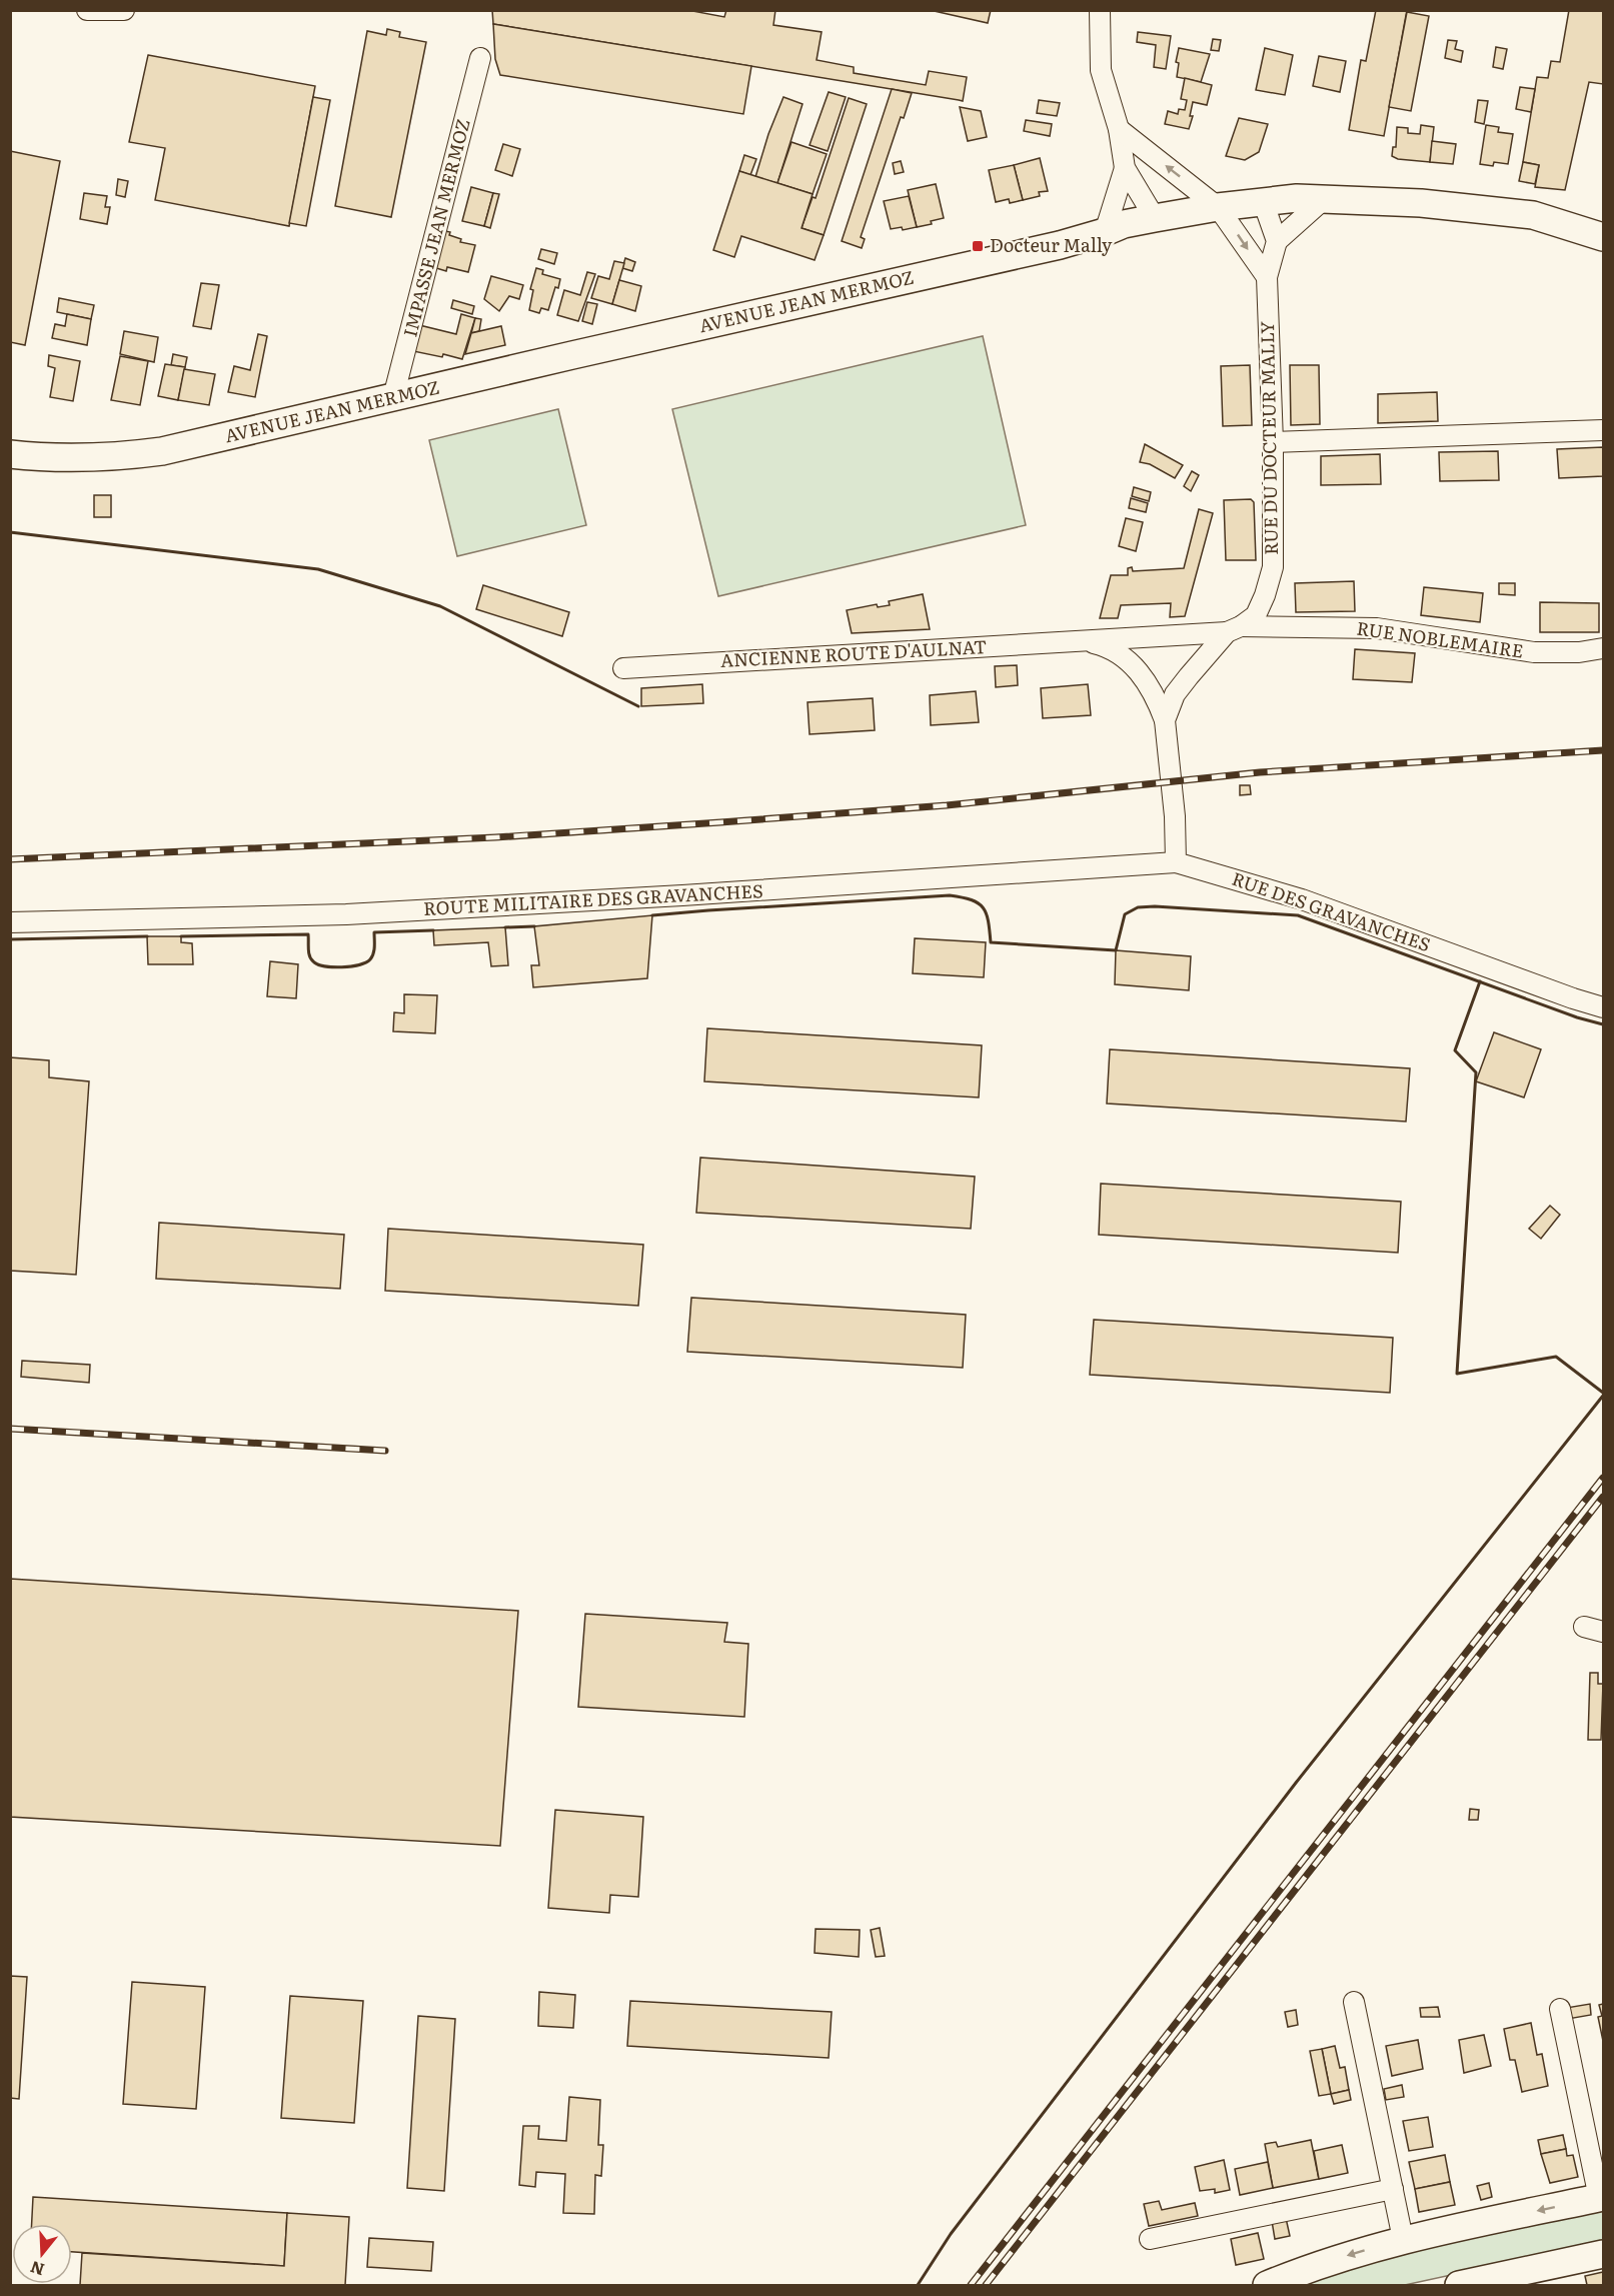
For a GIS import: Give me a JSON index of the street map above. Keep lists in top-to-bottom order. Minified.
{"streets":{"main road":["AVENUE JEAN MERMOZ"],"street":["IMPASSE JEAN MERMOZ","RUE DU DOCTEUR MALLY","RUE NOBLEMAIRE","ANCIENNE ROUTE D'AULNAT","ROUTE MILITAIRE DES GRAVANCHES","RUE DES GRAVANCHES"]},"crossings":[["IMPASSE JEAN MERMOZ","AVENUE JEAN MERMOZ"],["RUE DU DOCTEUR MALLY","RUE NOBLEMAIRE"],["RUE DU DOCTEUR MALLY","ANCIENNE ROUTE D'AULNAT"],["RUE NOBLEMAIRE","ANCIENNE ROUTE D'AULNAT"],["ROUTE MILITAIRE DES GRAVANCHES","RUE DES GRAVANCHES"]],"places":{"transit":["Docteur Mally"]},"north":"bottom"}
